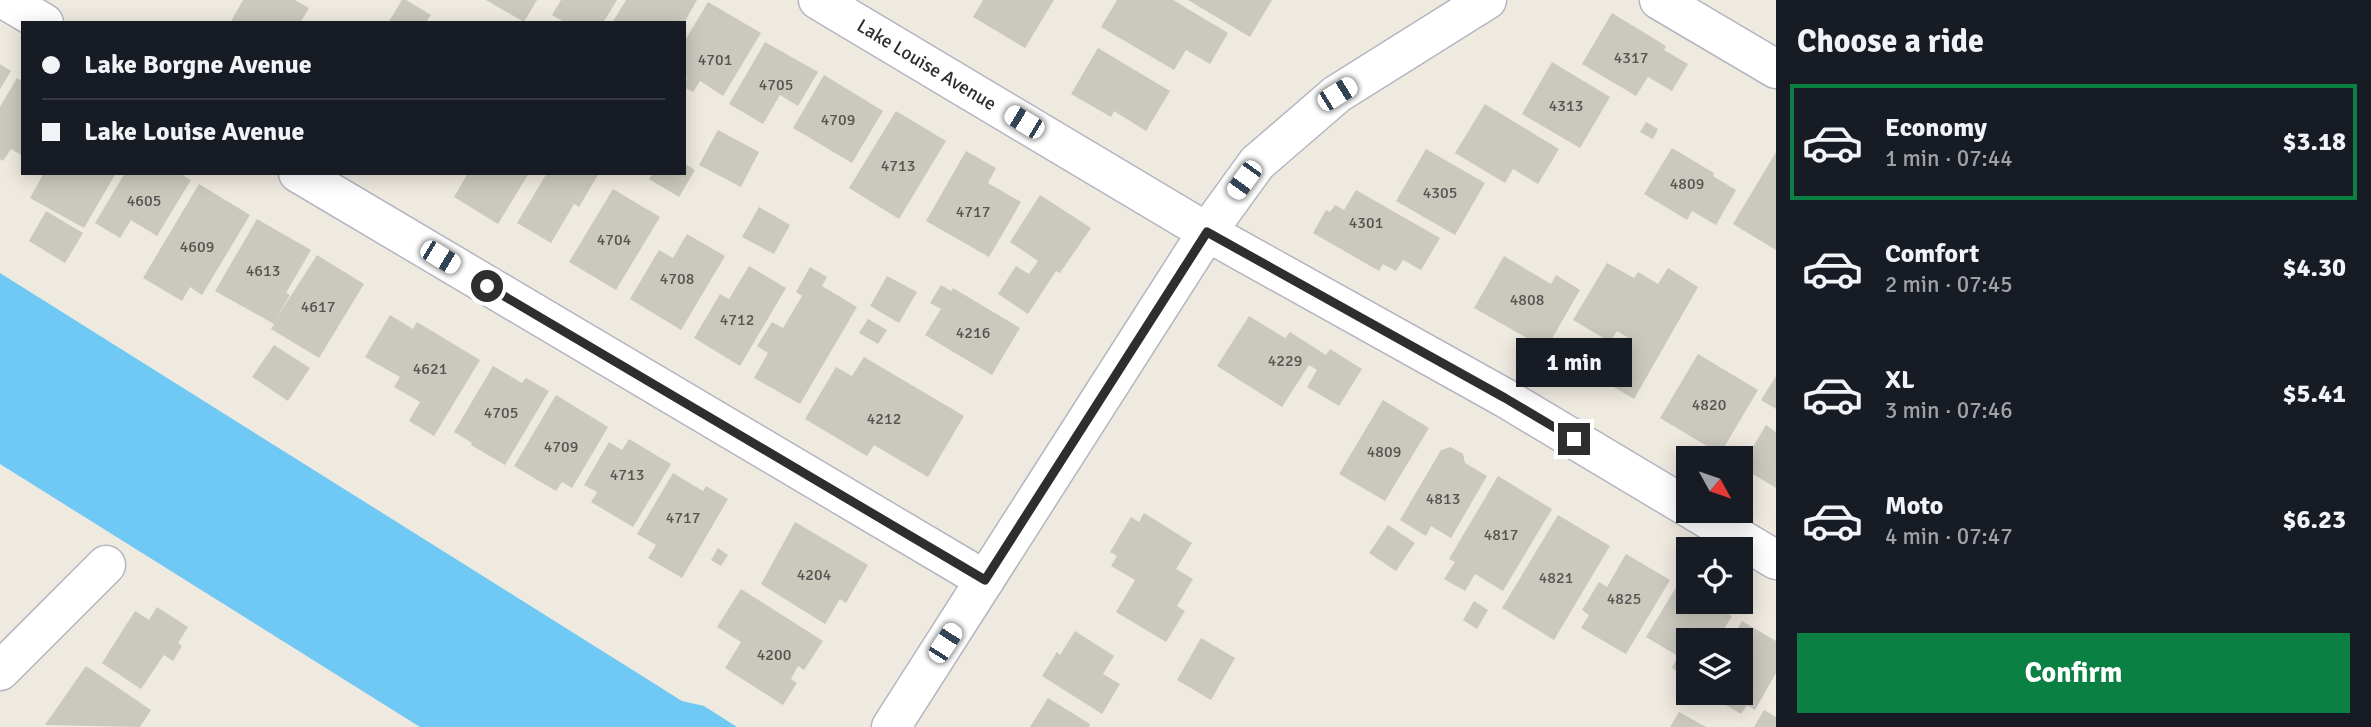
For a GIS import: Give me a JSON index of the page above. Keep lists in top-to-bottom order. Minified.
{"streets":{"street":["Lake Louise Avenue"]},"house_numbers":["4317","4701","4705","4313","4709","4713","4809","4305","4605","4717","4301","4704","4609","4613","4708","4808","4617","4712","4216","4229","4621","4820","4705","4212","4709","4809","4713","4813","4717","4817","4204","4821","4825","4200"],"north":"bottom right","page":{"heading":"Choose a ride","banner":["Lake Borgne Avenue","Lake Louise Avenue"],"list":[{"name":"Economy","note":"1 min · 07:44","value":"$3.18"},{"name":"Comfort","note":"2 min · 07:45","value":"$4.30"},{"name":"XL","note":"3 min · 07:46","value":"$5.41"},{"name":"Moto","note":"4 min · 07:47","value":"$6.23"}],"bubble":"1 min","buttons":"Confirm"}}
